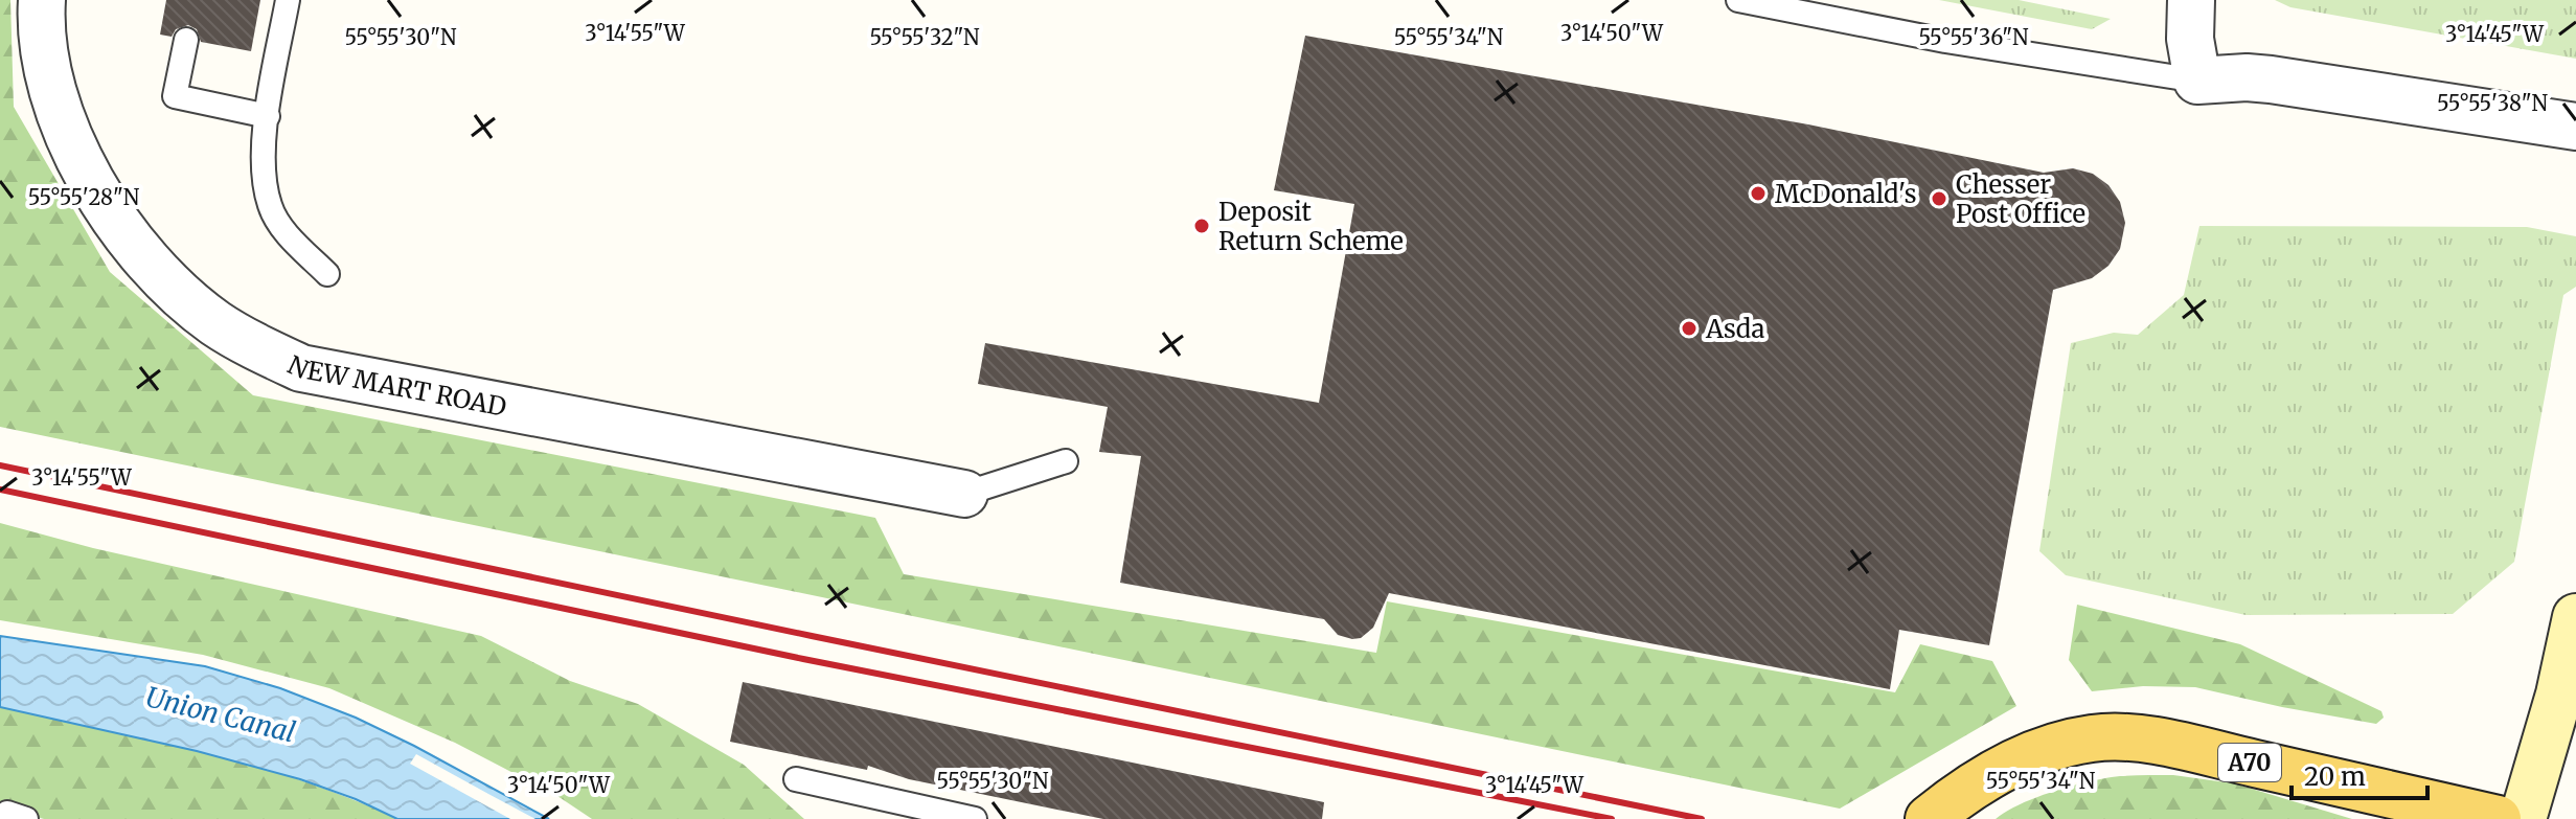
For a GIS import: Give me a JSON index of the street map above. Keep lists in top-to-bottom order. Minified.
{"streets":{"main road":["A70"],"street":["NEW MART ROAD"]},"water":["Union Canal"],"places":["McDonald's","Chesser Post Office","Deposit Return Scheme","Asda"],"scale_bar":"20 m","coordinates":["3°14'55\"W","3°14'50\"W","3°14'45\"W","55°55'30\"N","55°55'32\"N","55°55'34\"N","55°55'36\"N","55°55'38\"N","55°55'28\"N"]}
